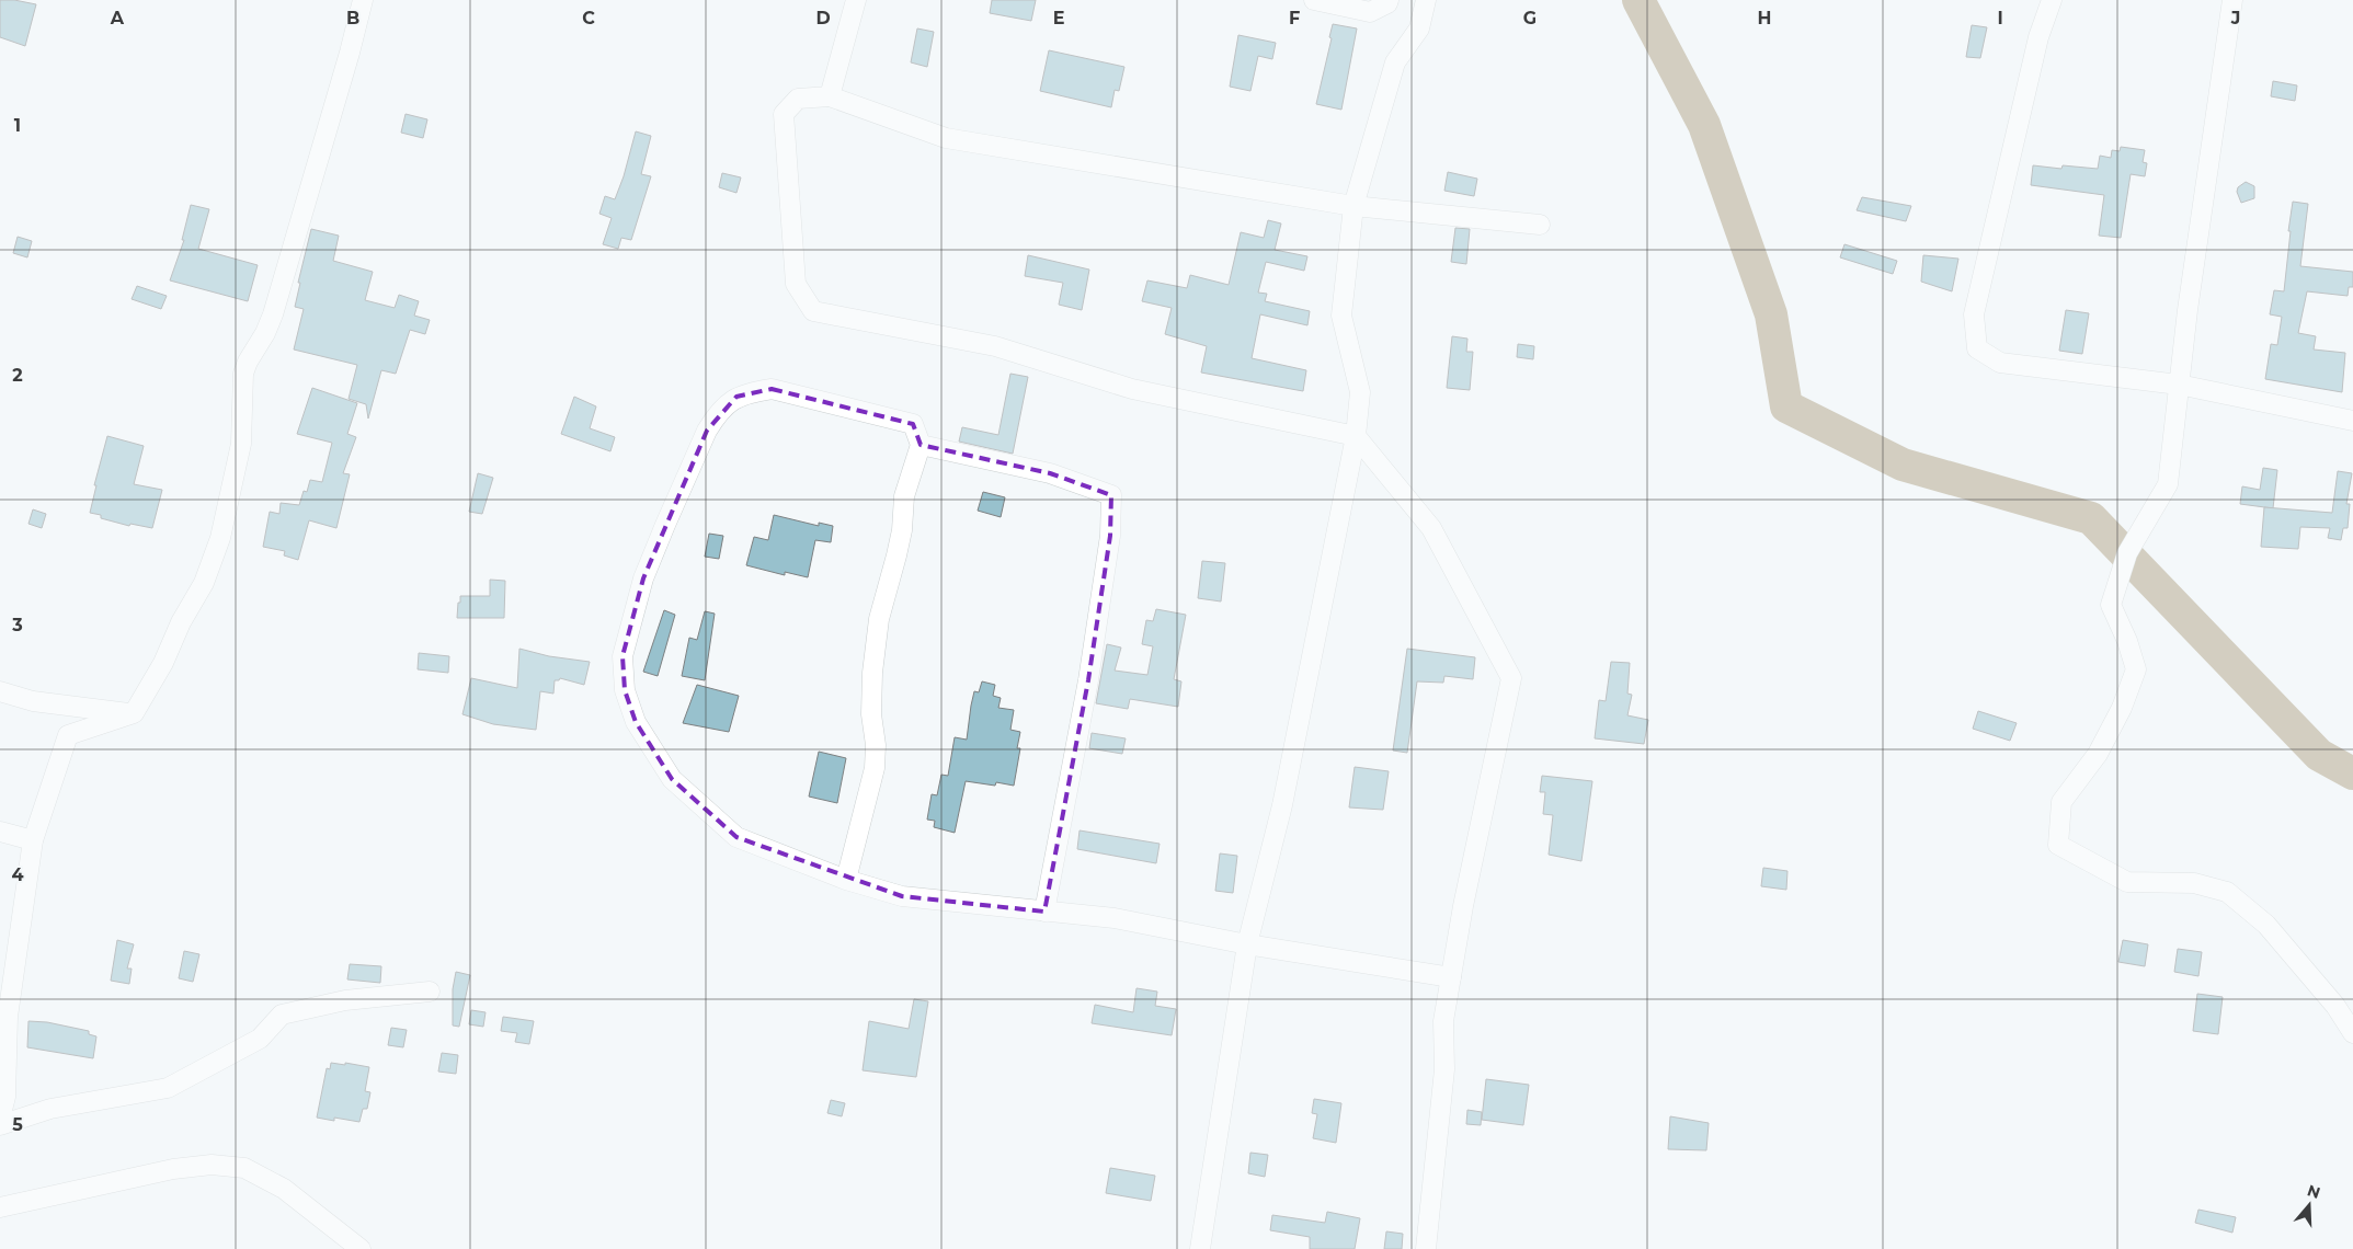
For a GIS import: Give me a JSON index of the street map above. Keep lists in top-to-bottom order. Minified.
{"north":"top","grid":{"columns":["A","B","C","D","E","F","G","H","I","J"],"rows":["1","2","3","4","5"]}}
